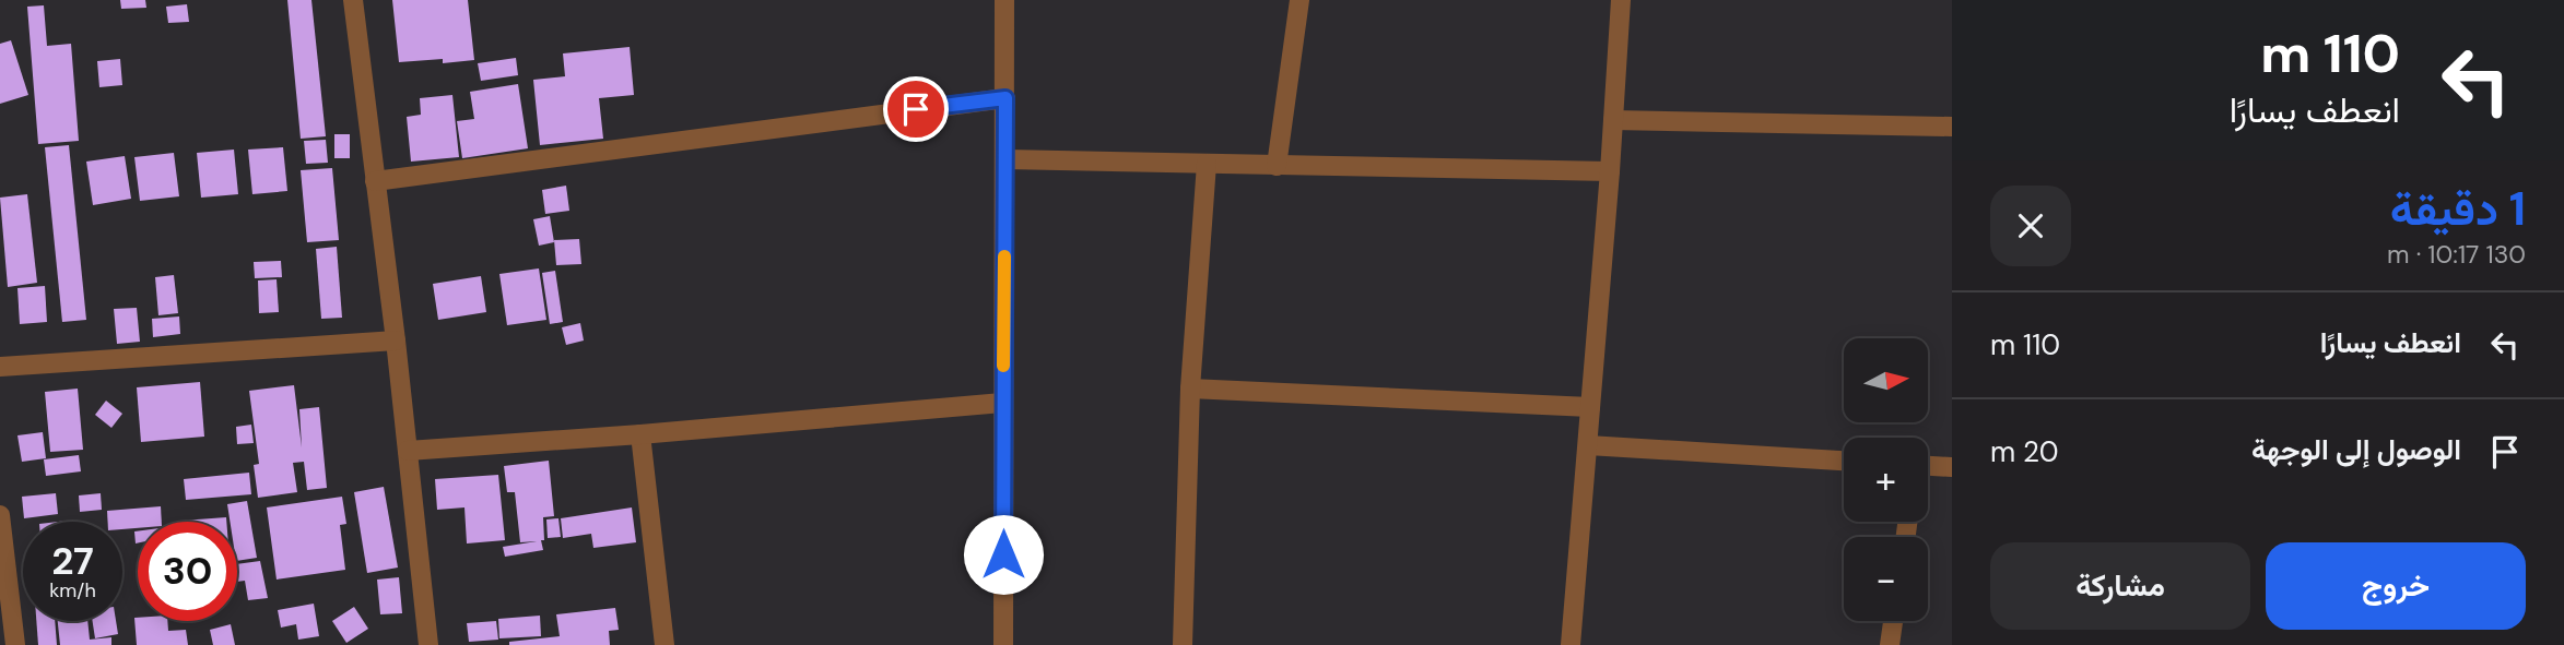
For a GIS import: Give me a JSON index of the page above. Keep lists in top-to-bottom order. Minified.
{"north":"right","page":{"turn":["110 m","انعطف يسارًا"],"heading":["1 دقيقة","130 m · 10:17"],"list":[{"name":"انعطف يسارًا","value":"110 m"},{"name":"الوصول إلى الوجهة","value":"20 m"}],"map_buttons":["+","−"],"speed":"27 km/h","limit":"30","buttons":["خروج","مشاركة"]}}
